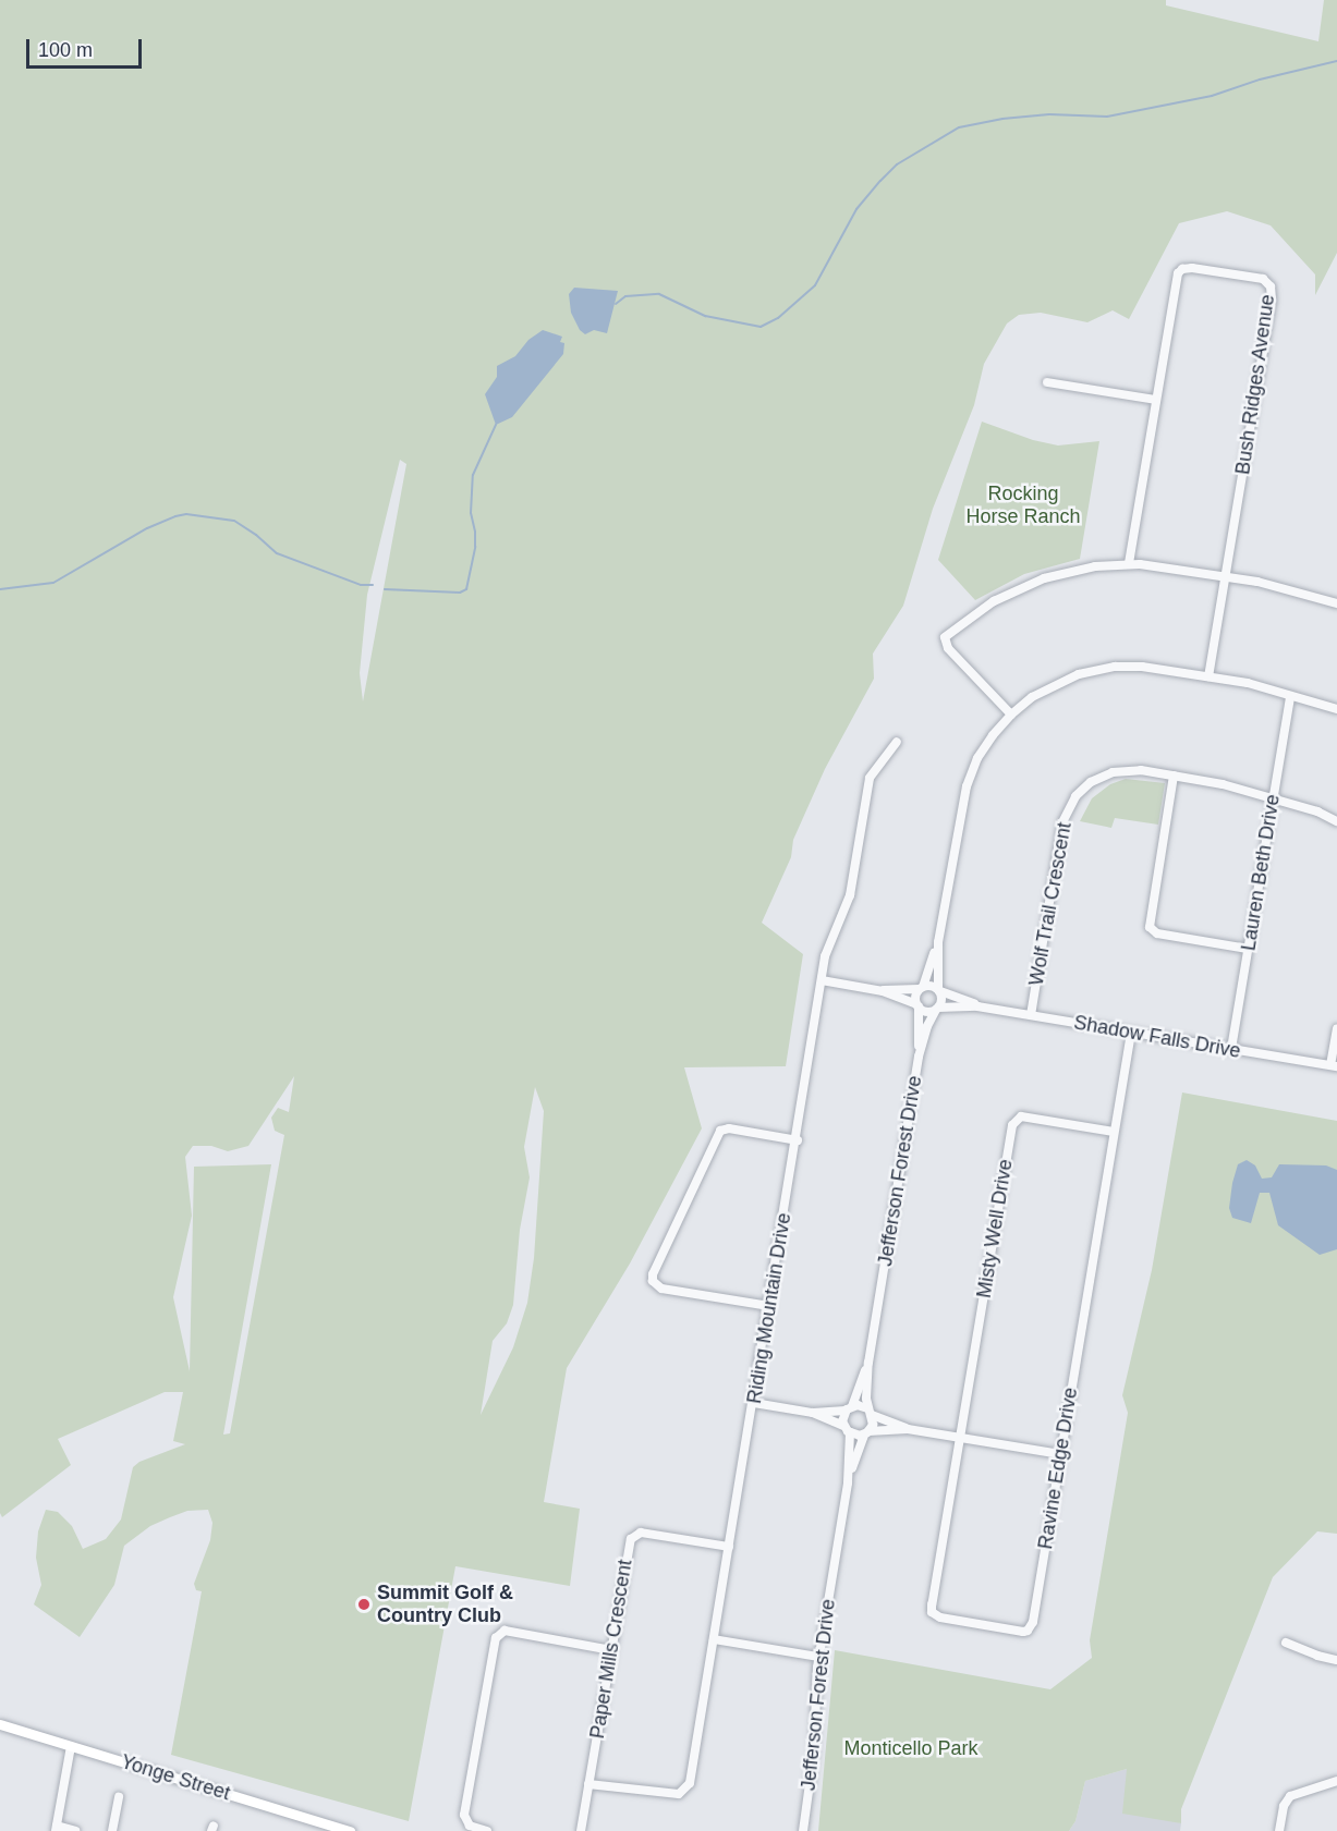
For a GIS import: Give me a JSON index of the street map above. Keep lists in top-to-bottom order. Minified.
{"streets":{"main road":["Yonge Street"],"street":["Bush Ridges Avenue","Lauren Beth Drive","Wolf Trail Crescent","Shadow Falls Drive","Jefferson Forest Drive","Misty Well Drive","Riding Mountain Drive","Ravine Edge Drive","Paper Mills Crescent"]},"crossings":[["Lauren Beth Drive","Wolf Trail Crescent"],["Lauren Beth Drive","Shadow Falls Drive"],["Wolf Trail Crescent","Shadow Falls Drive"],["Shadow Falls Drive","Jefferson Forest Drive"],["Shadow Falls Drive","Ravine Edge Drive"],["Misty Well Drive","Ravine Edge Drive"],["Riding Mountain Drive","Paper Mills Crescent"]],"parks":["Rocking Horse Ranch","Monticello Park"],"places":["Summit Golf & Country Club"],"scale_bar":"100 m"}
